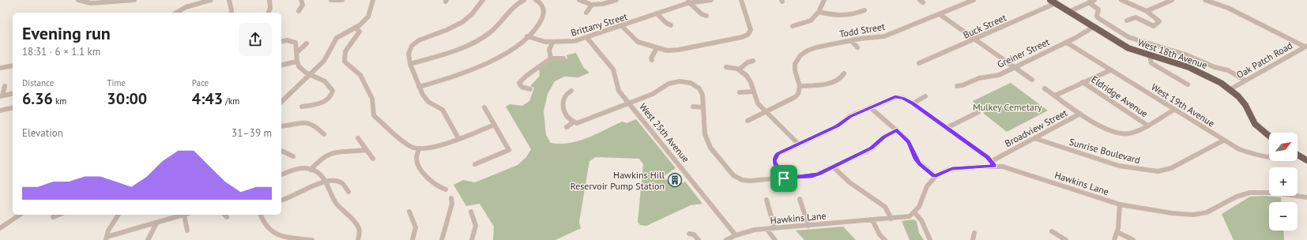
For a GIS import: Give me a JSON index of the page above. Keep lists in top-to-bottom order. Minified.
{"streets":{"main road":["West 18th Avenue"],"street":["Brittany Street","Buck Street","Todd Street","Greiner Street","Oak Patch Road","Eldridge Avenue","West 19th Avenue","Broadview Street","West 25th Avenue","Sunrise Boulevard","Hawkins Lane"]},"crossings":[["Brittany Street","West 25th Avenue"],["Buck Street","West 18th Avenue"],["Greiner Street","West 18th Avenue"],["Greiner Street","West 19th Avenue"],["West 18th Avenue","Oak Patch Road"],["Eldridge Avenue","Broadview Street"],["West 19th Avenue","Broadview Street"],["West 19th Avenue","Sunrise Boulevard"],["Broadview Street","Sunrise Boulevard"],["Broadview Street","Hawkins Lane"],["West 25th Avenue","Hawkins Lane"]],"parks":["Mulkey Cemetary"],"places":{"building":["Hawkins Hill Reservoir Pump Station"]},"north":"top right","page":{"heading":["Evening run","18:31 · 6 × 1.1 km"],"stats":[["Distance","6.36 km"],["Time","30:00"],["Pace","4:43 /km"]],"chart":["Elevation","31–39 m"],"map_buttons":["+","−"]}}
